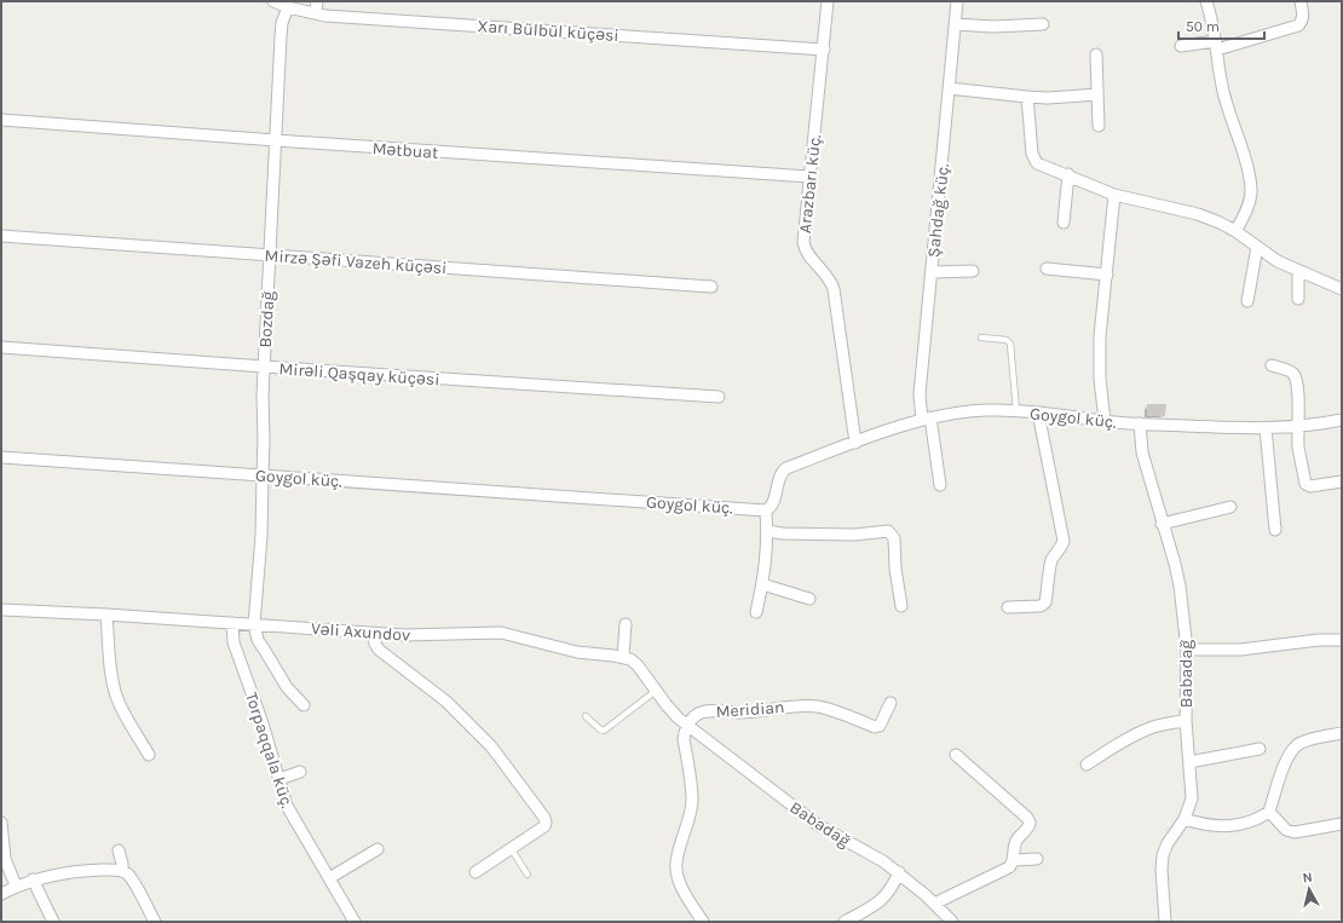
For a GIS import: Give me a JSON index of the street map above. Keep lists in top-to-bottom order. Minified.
{"streets":{"street":["Xarı Bülbül küçəsi","Mətbuat","Arazbarı küç.","Şahdağ küç.","Mirzə Şəfi Vazeh küçəsi","Bozdağ","Mirəli Qaşqay küçəsi","Goygol küç.","Vəli Axundov","Babadağ","Meridian","Torpaqqala küç."]},"crossings":[["Xarı Bülbül küçəsi","Arazbarı küç."],["Xarı Bülbül küçəsi","Bozdağ"],["Mətbuat","Arazbarı küç."],["Mətbuat","Bozdağ"],["Arazbarı küç.","Goygol küç."],["Şahdağ küç.","Goygol küç."],["Mirzə Şəfi Vazeh küçəsi","Bozdağ"],["Bozdağ","Mirəli Qaşqay küçəsi"],["Bozdağ","Goygol küç."],["Bozdağ","Vəli Axundov"],["Goygol küç.","Babadağ"],["Vəli Axundov","Torpaqqala küç."],["Babadağ","Meridian"]],"scale_bar":"50 m","north":"top"}
